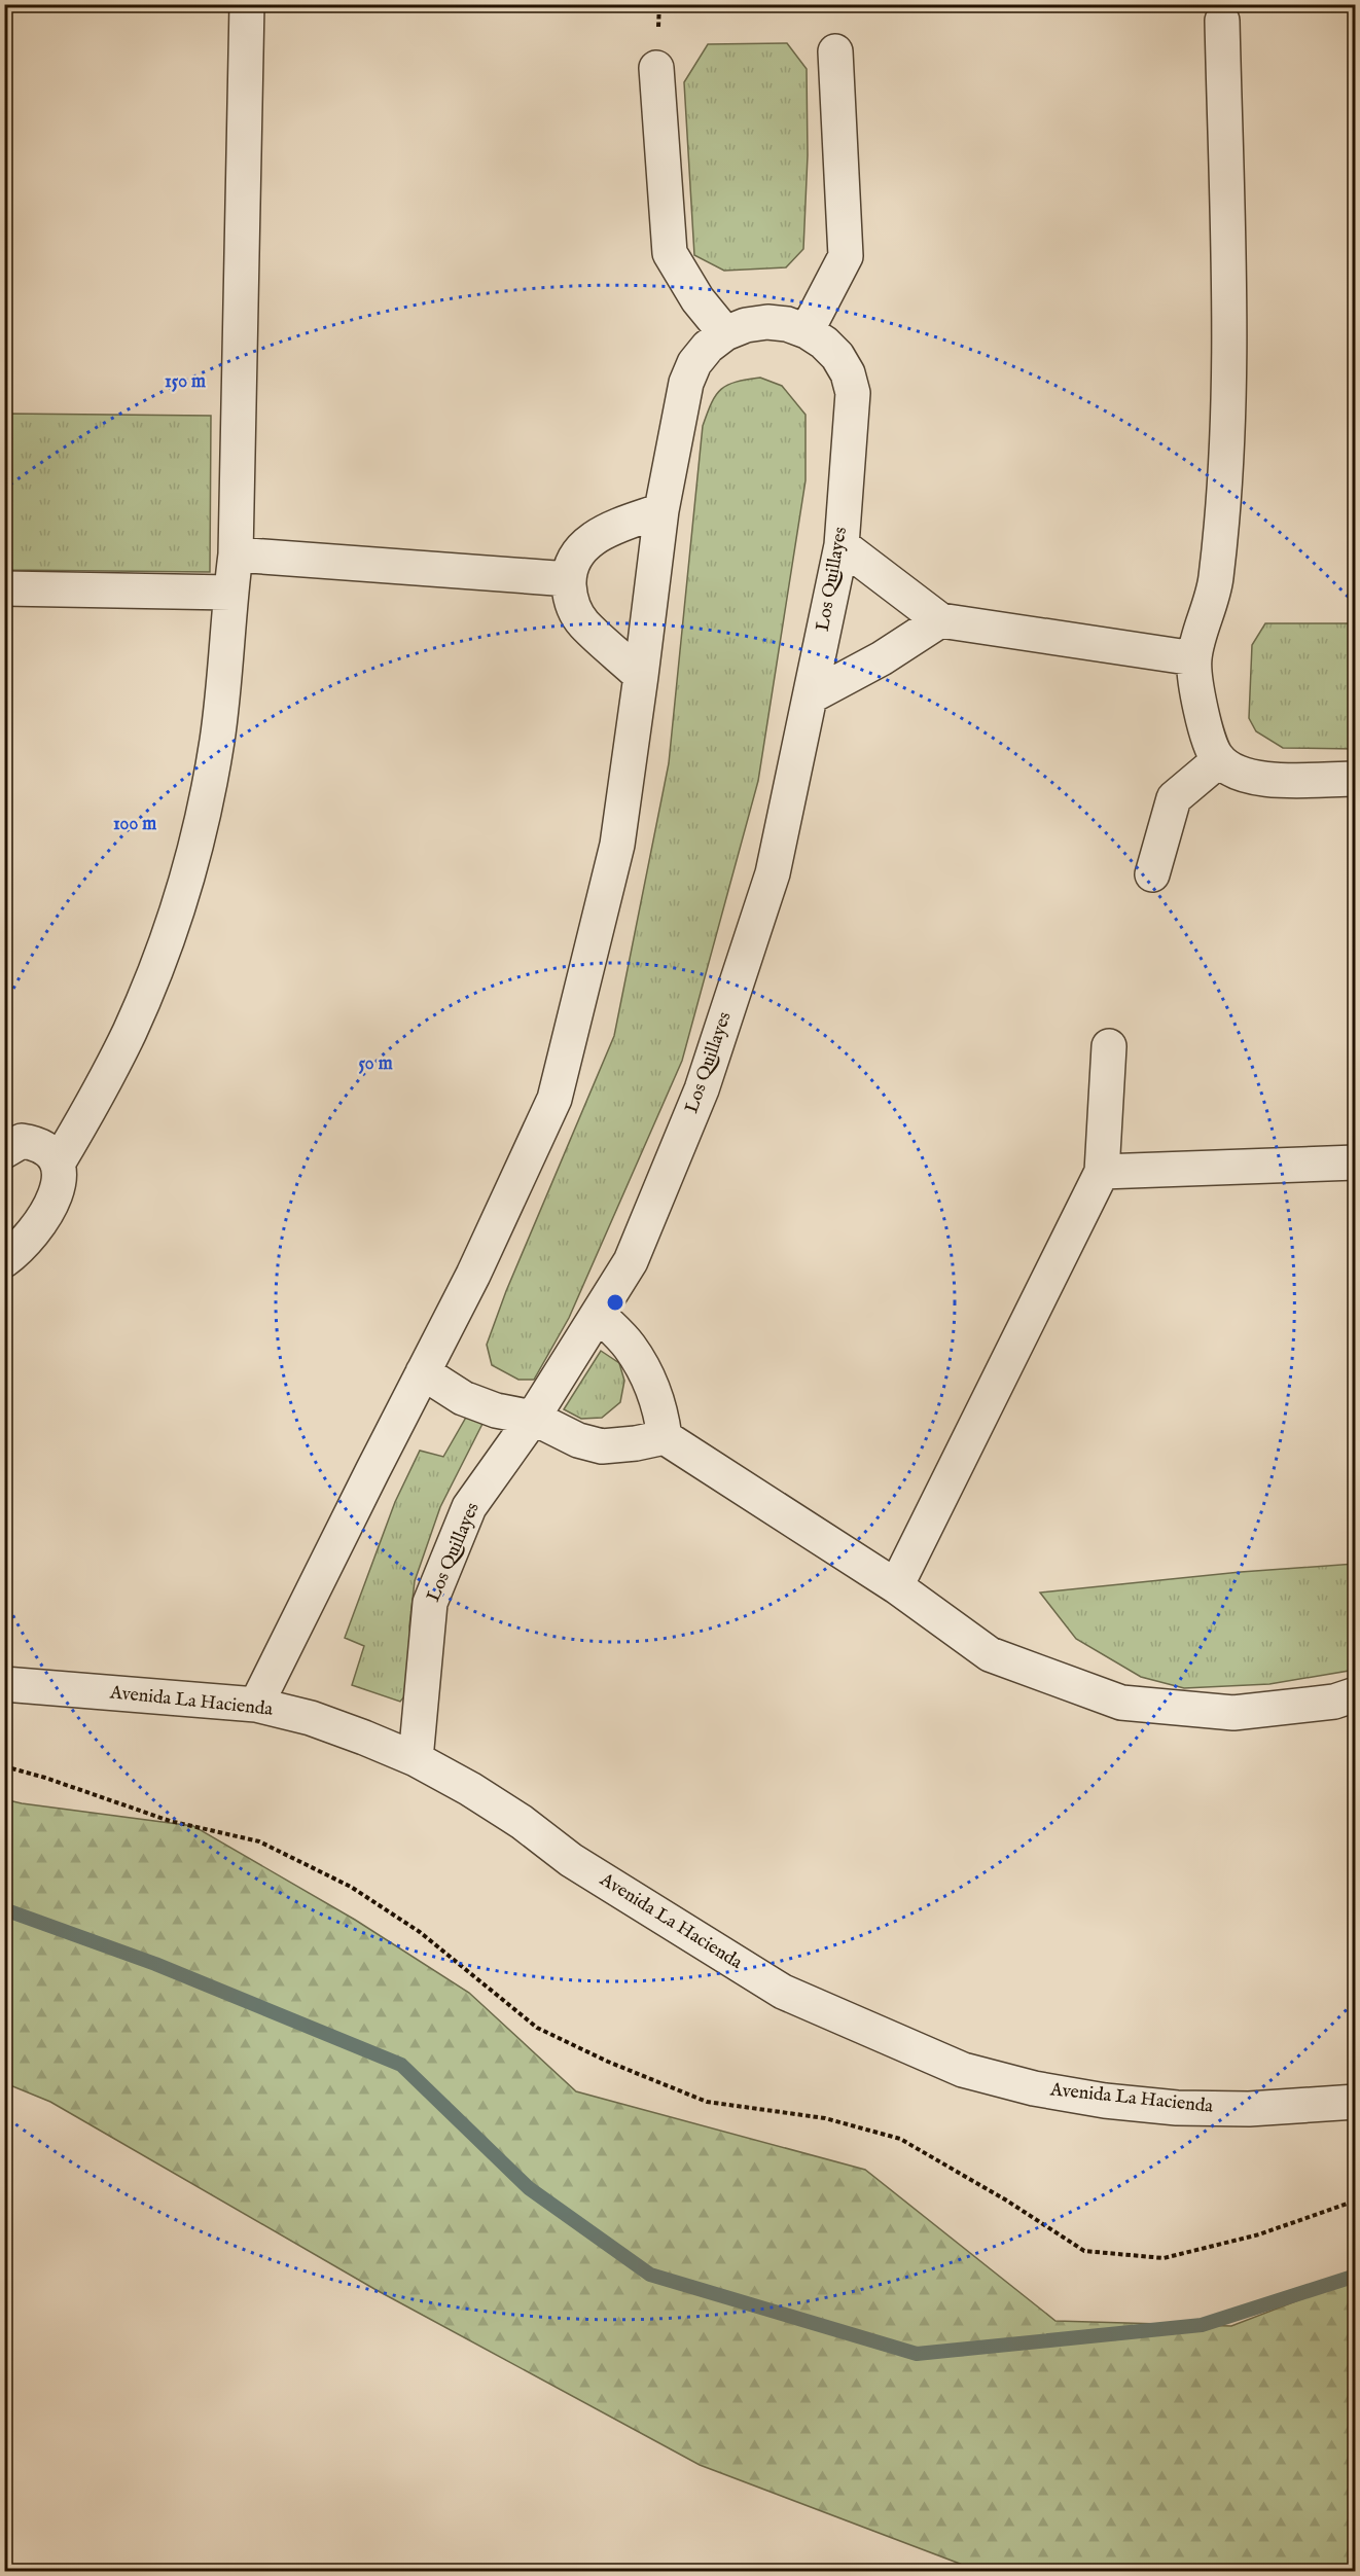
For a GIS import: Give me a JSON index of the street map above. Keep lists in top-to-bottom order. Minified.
{"streets":{"street":["Los Quillayes","Avenida La Hacienda"]},"crossings":[["Los Quillayes","Avenida La Hacienda"]],"rings":["150 m","100 m","50 m"]}
